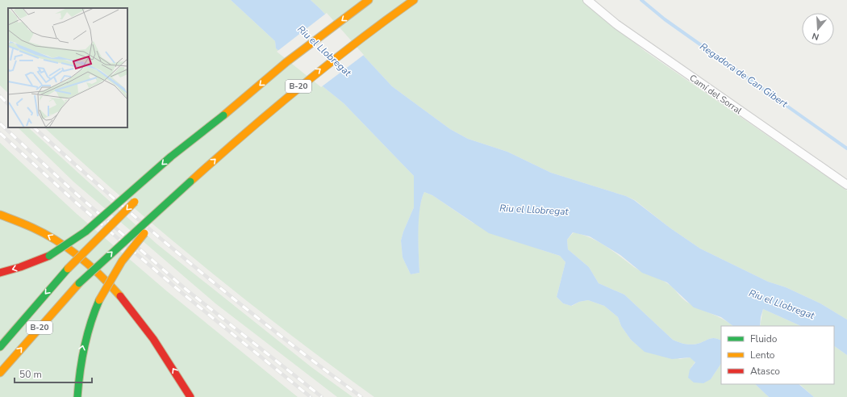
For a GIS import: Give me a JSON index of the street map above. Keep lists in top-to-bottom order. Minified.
{"streets":{"highway":["B-20"],"street":["Camí del Sorral"]},"water":["Riu el Llobregat","Regadora de Can Gibert"],"legend":["Fluido","Lento","Atasco"],"scale_bar":"50 m","north":"bottom"}
